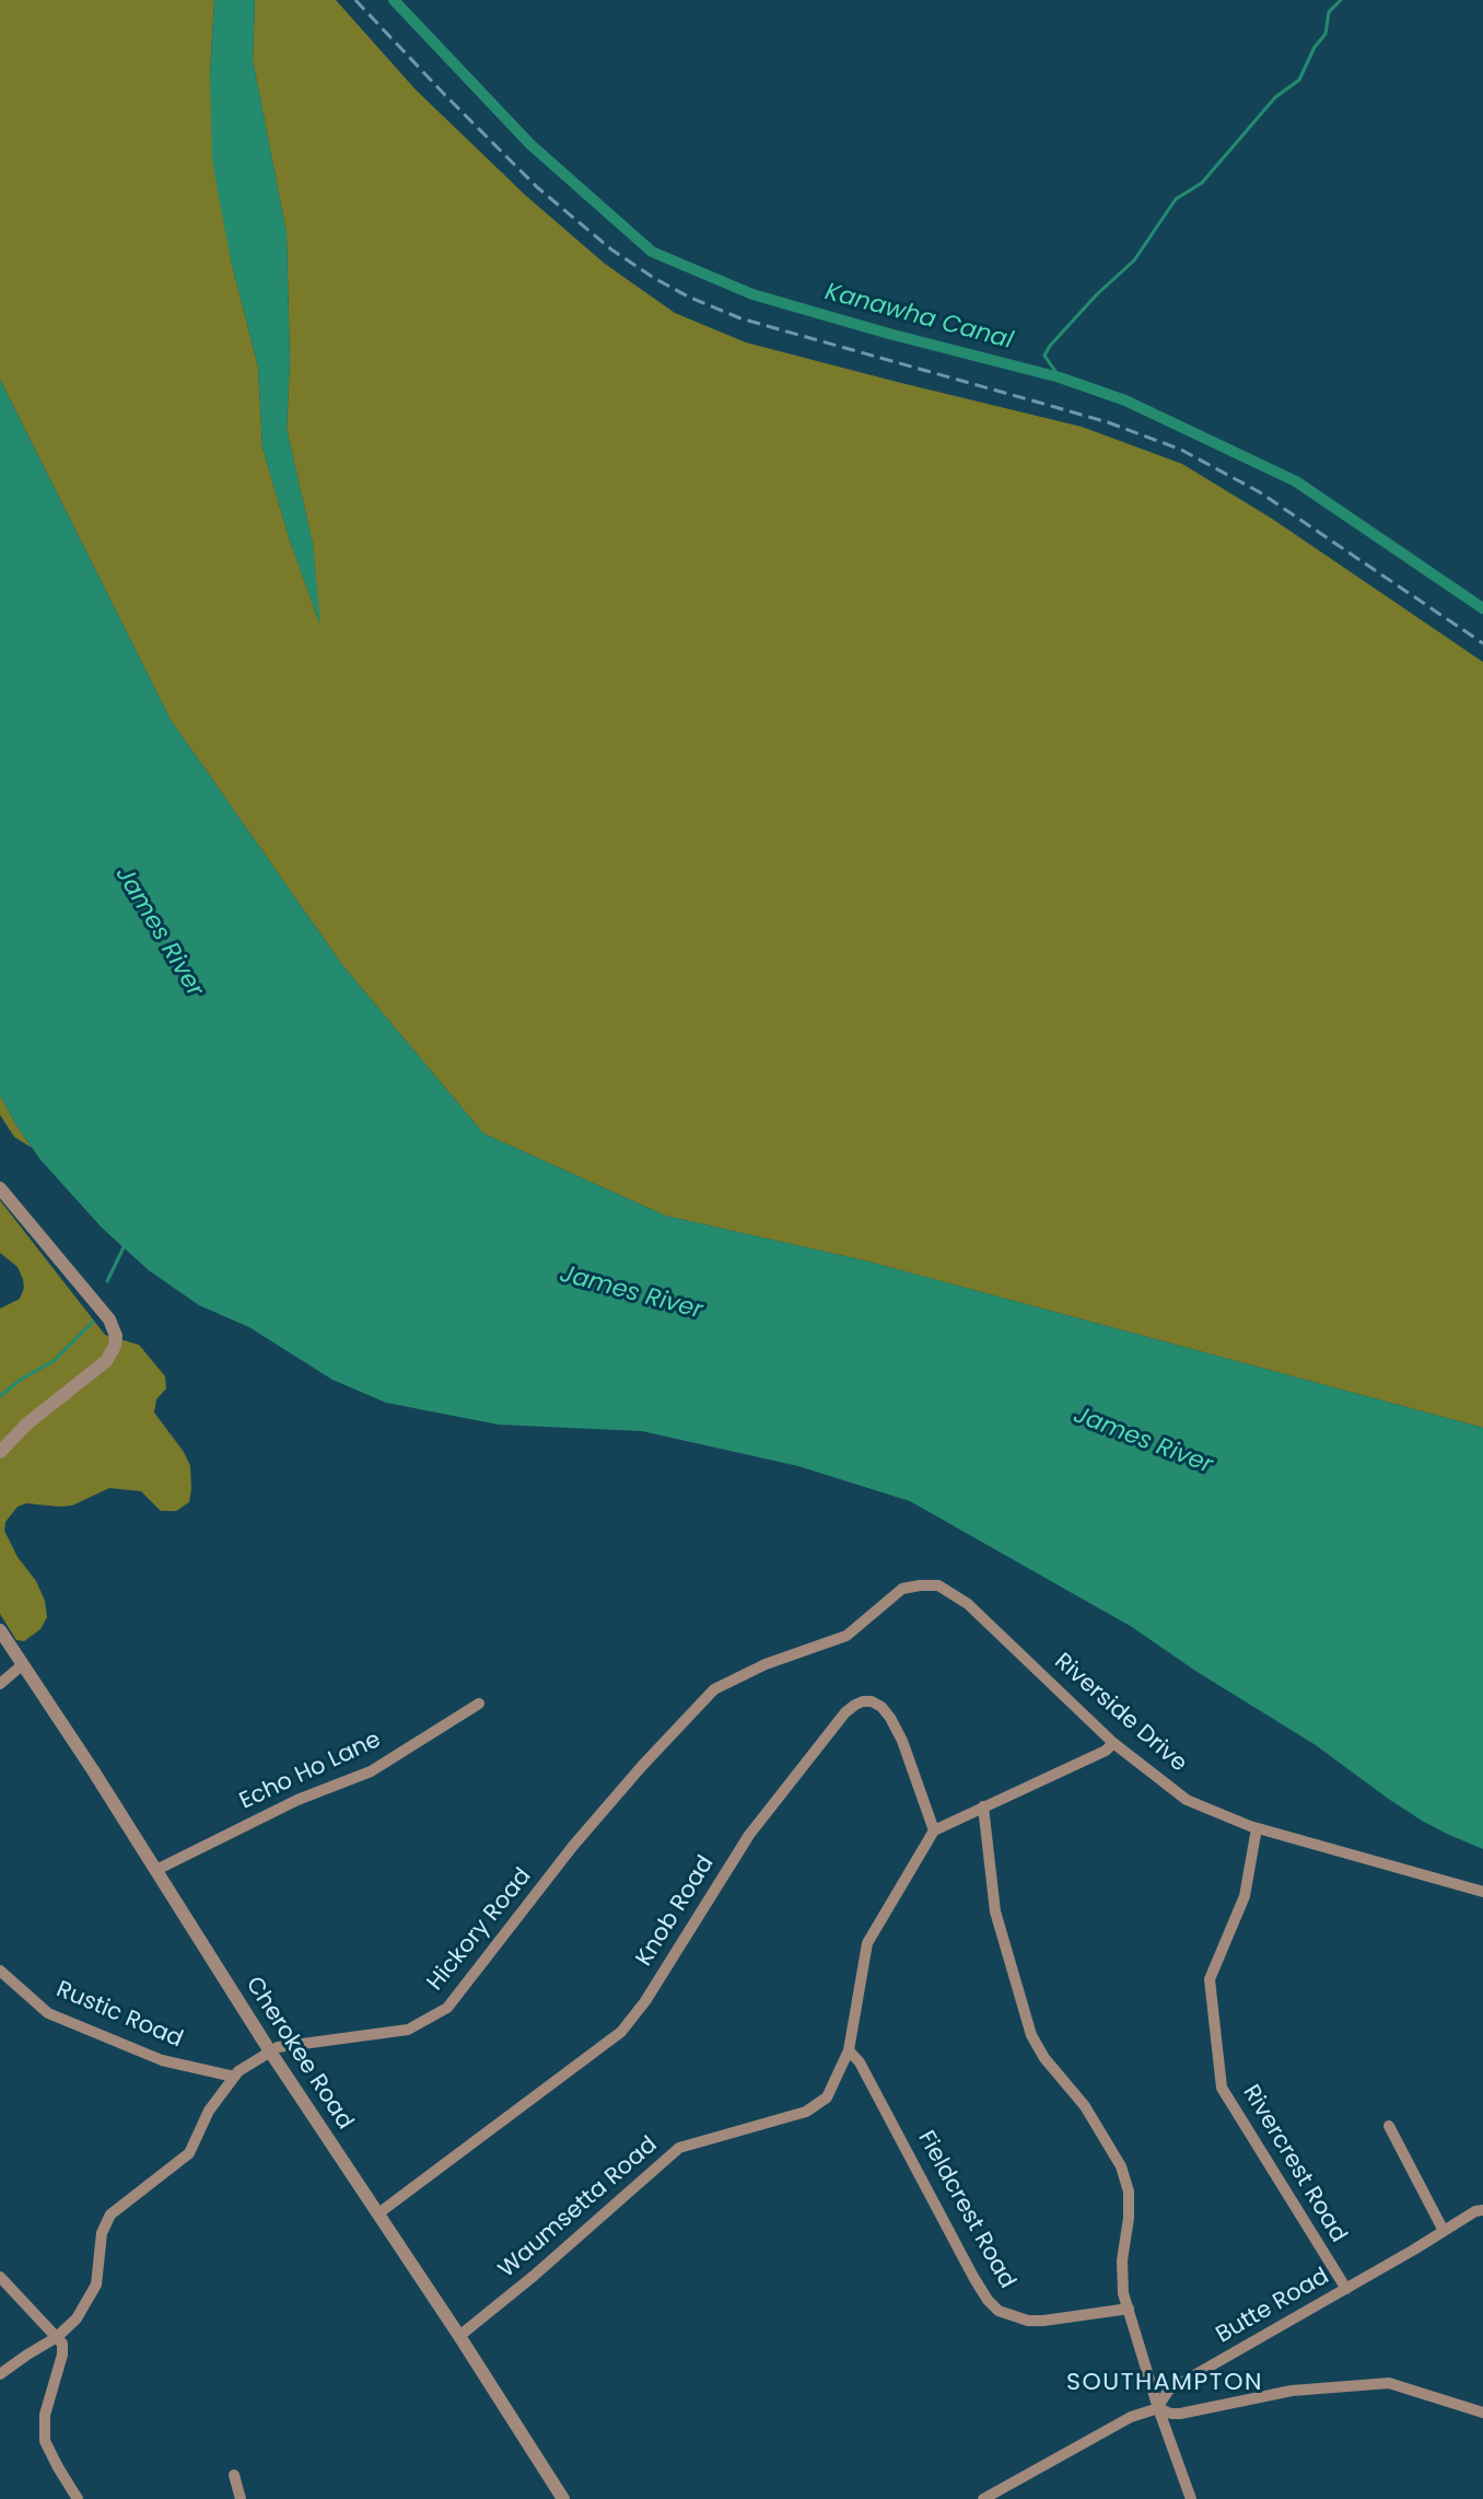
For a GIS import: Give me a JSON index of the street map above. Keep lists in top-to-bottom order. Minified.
{"streets":{"street":["Riverside Drive","Echo Ho Lane","Knob Road","Hickory Road","Rustic Road","Cherokee Road","Rivercrest Road","Waumsetta Road","Fieldcrest Road","Butte Road"]},"crossings":[["Riverside Drive","Hickory Road"],["Riverside Drive","Rivercrest Road"],["Echo Ho Lane","Cherokee Road"],["Knob Road","Cherokee Road"],["Knob Road","Waumsetta Road"],["Hickory Road","Rustic Road"],["Hickory Road","Cherokee Road"],["Cherokee Road","Waumsetta Road"],["Rivercrest Road","Butte Road"],["Waumsetta Road","Fieldcrest Road"]],"districts":["SOUTHAMPTON"],"water":["Kanawha Canal","James River"]}
